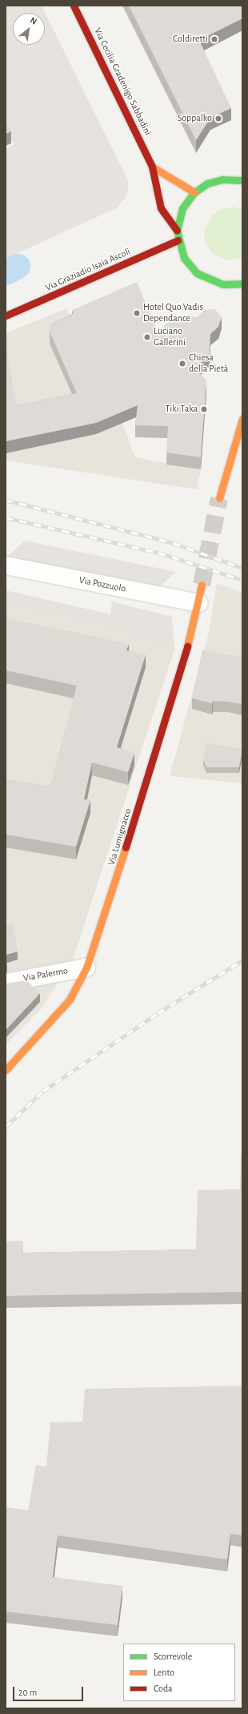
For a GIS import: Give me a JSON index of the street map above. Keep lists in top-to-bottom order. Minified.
{"streets":{"main road":["Via Cecilia Gradenigo Sabbadini","Via Graziadio Isaia Ascoli","Via Lumignacco"],"street":["Via Pozzuolo","Via Palermo"]},"crossings":[["Via Pozzuolo","Via Lumignacco"],["Via Lumignacco","Via Palermo"]],"places":["Coldiretti","Soppalko","Hotel Quo Vadis Dependance","Luciano Gallerini","Chiesa della Pietà","Tiki Taka"],"legend":["Scorrevole","Lento","Coda"],"scale_bar":"20 m","north":"top right"}
